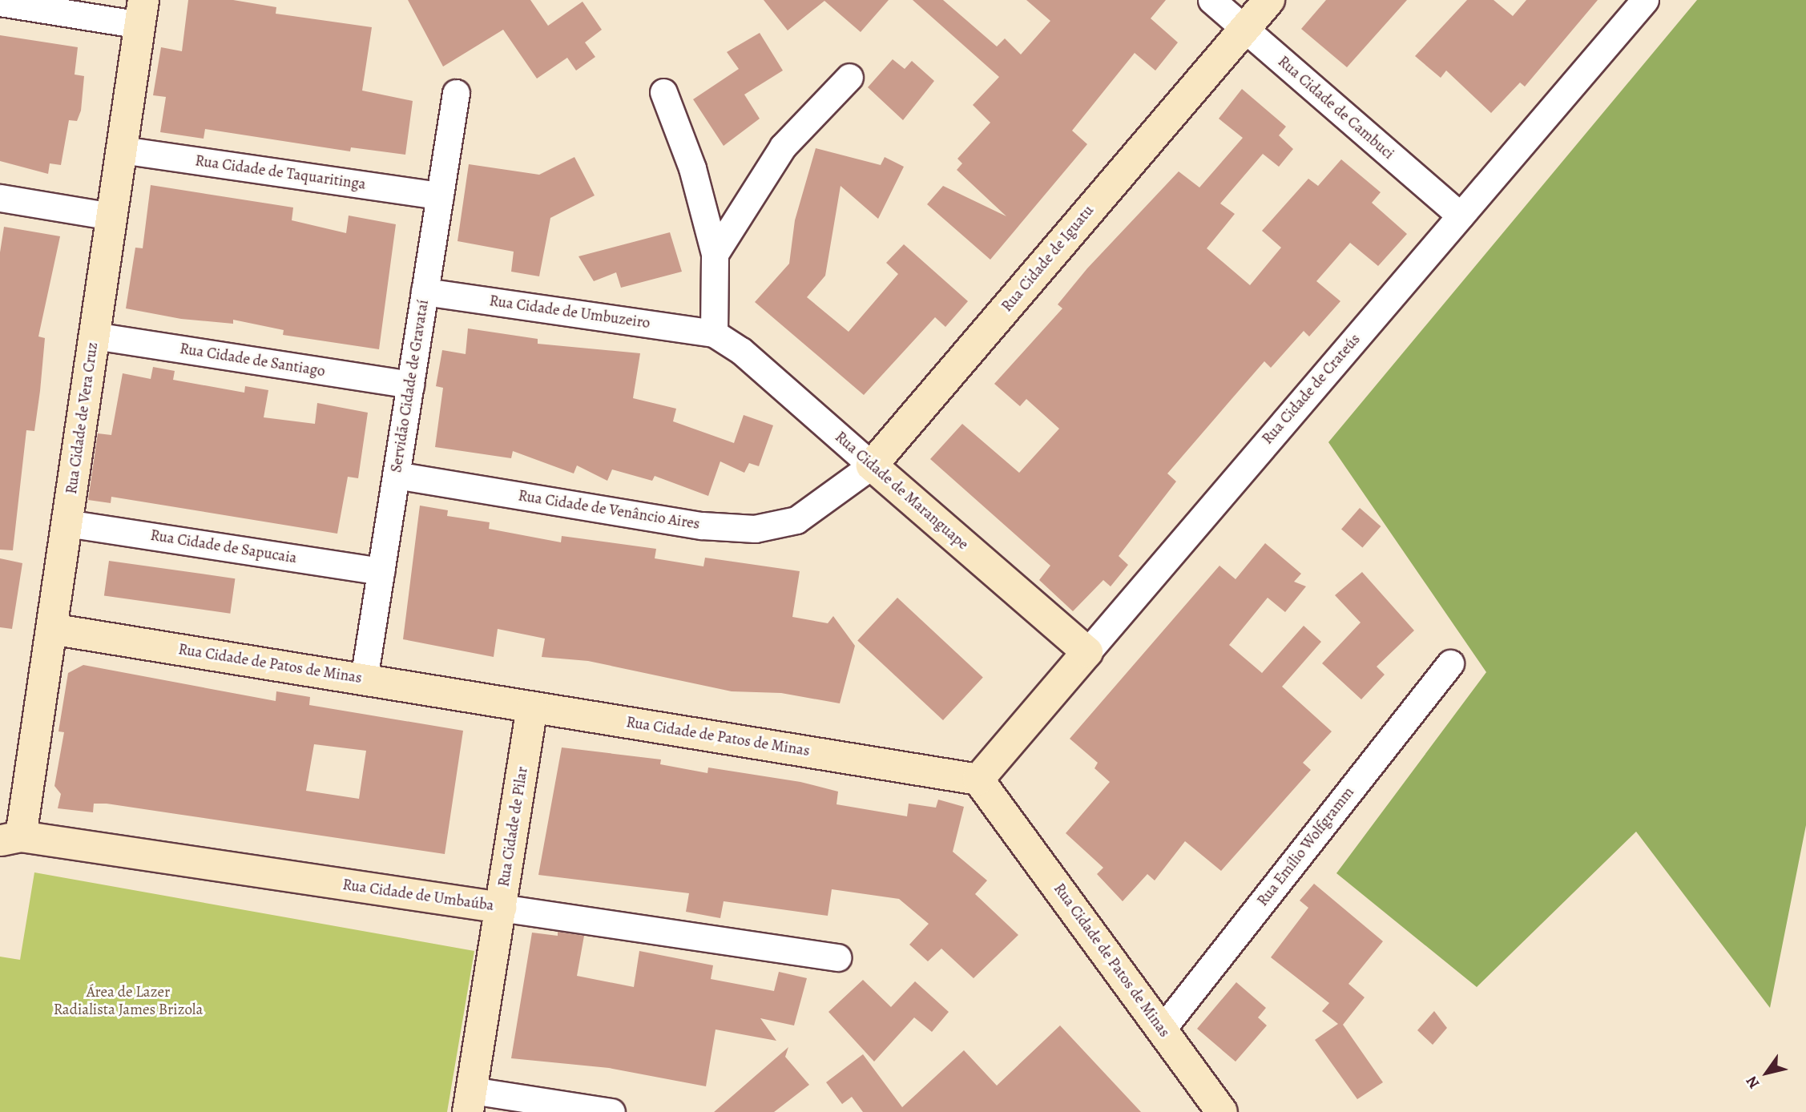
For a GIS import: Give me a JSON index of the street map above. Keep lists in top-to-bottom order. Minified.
{"streets":{"street":["Rua Cidade de Cambuci","Rua Cidade de Taquaritinga","Rua Cidade de Iguatu","Rua Cidade de Umbuzeiro","Rua Cidade de Santiago","Servidão Cidade de Gravataí","Rua Cidade de Crateús","Rua Cidade de Vera Cruz","Rua Cidade de Maranguape","Rua Cidade de Venâncio Aires","Rua Cidade de Sapucaia","Rua Cidade de Patos de Minas","Rua Cidade de Pilar","Rua Emílio Wolfgramm","Rua Cidade de Umbaúba"]},"crossings":[["Rua Cidade de Cambuci","Rua Cidade de Iguatu"],["Rua Cidade de Cambuci","Rua Cidade de Crateús"],["Rua Cidade de Taquaritinga","Servidão Cidade de Gravataí"],["Rua Cidade de Taquaritinga","Rua Cidade de Vera Cruz"],["Rua Cidade de Iguatu","Rua Cidade de Maranguape"],["Rua Cidade de Iguatu","Rua Cidade de Venâncio Aires"],["Rua Cidade de Umbuzeiro","Servidão Cidade de Gravataí"],["Rua Cidade de Umbuzeiro","Rua Cidade de Maranguape"],["Rua Cidade de Santiago","Servidão Cidade de Gravataí"],["Rua Cidade de Santiago","Rua Cidade de Vera Cruz"],["Servidão Cidade de Gravataí","Rua Cidade de Venâncio Aires"],["Servidão Cidade de Gravataí","Rua Cidade de Sapucaia"],["Servidão Cidade de Gravataí","Rua Cidade de Patos de Minas"],["Rua Cidade de Crateús","Rua Cidade de Maranguape"],["Rua Cidade de Crateús","Rua Cidade de Patos de Minas"],["Rua Cidade de Vera Cruz","Rua Cidade de Sapucaia"],["Rua Cidade de Vera Cruz","Rua Cidade de Patos de Minas"],["Rua Cidade de Vera Cruz","Rua Cidade de Umbaúba"],["Rua Cidade de Patos de Minas","Rua Cidade de Pilar"],["Rua Cidade de Patos de Minas","Rua Emílio Wolfgramm"],["Rua Cidade de Pilar","Rua Cidade de Umbaúba"]],"parks":["Área de Lazer Radialista James Brizola"],"north":"bottom left"}
